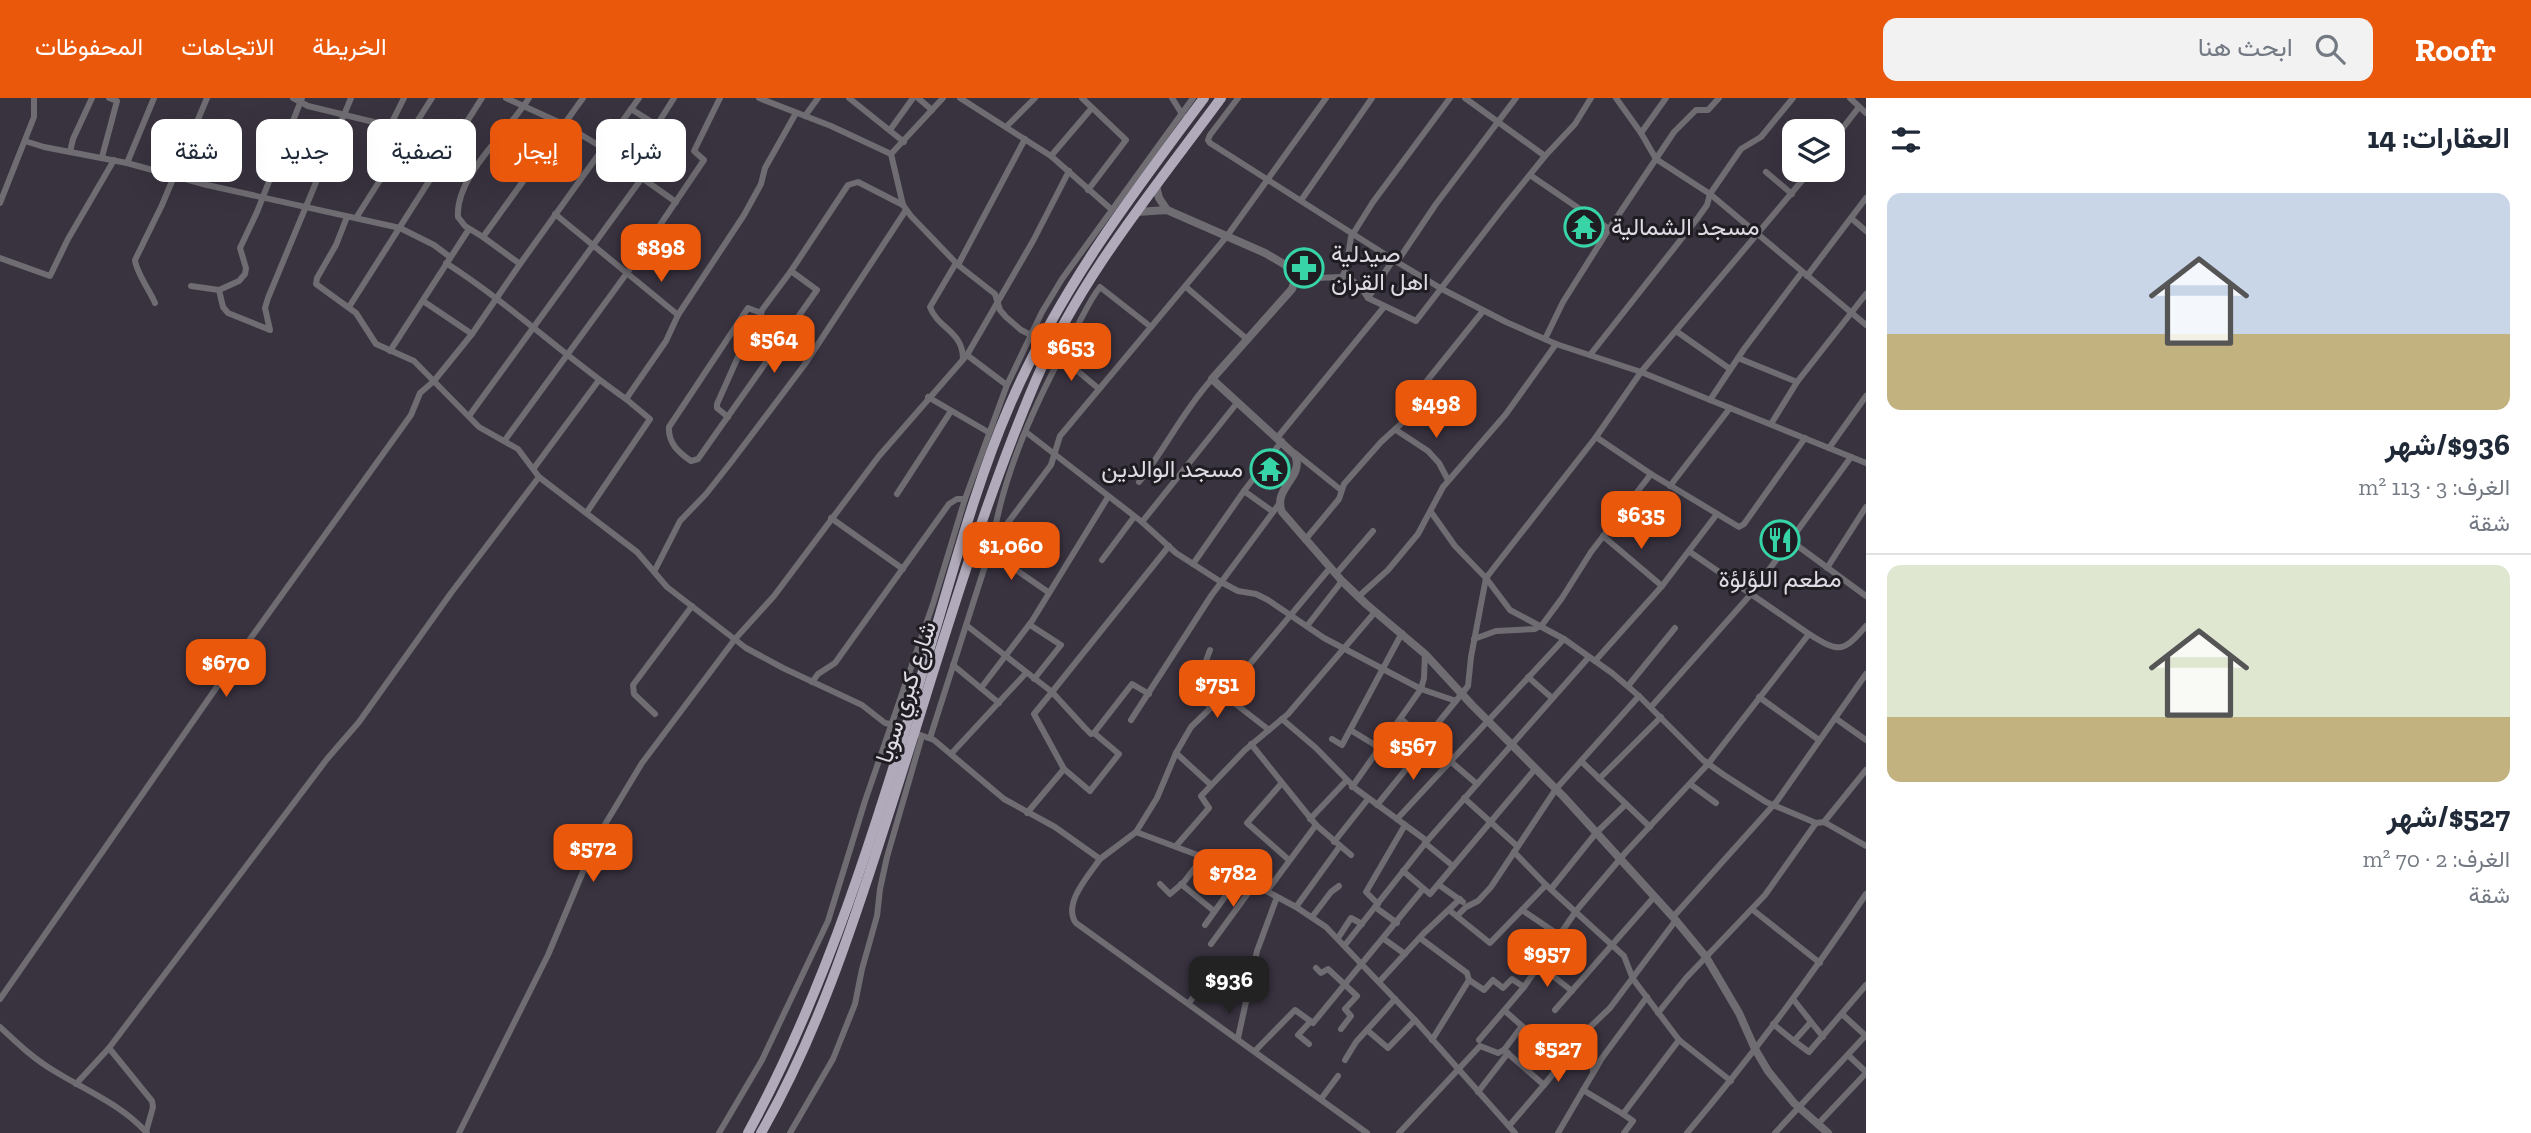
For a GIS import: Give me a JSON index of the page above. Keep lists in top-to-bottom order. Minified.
{"streets":{"highway":["شارع كبري سوبا"]},"places":{"temple":["مسجد الشمالية","مسجد الوالدين"],"pharmacy":["صيدلية اهل القران"],"restaurant":["مطعم اللؤلؤة"]},"page":{"header":"Roofr","search":"ابحث هنا","nav":["الخريطة","الاتجاهات","المحفوظات"],"heading":"العقارات: 14","chip":["شراء","إيجار","تصفية","جديد","شقة"],"list":[{"name":"$936/شهر","note":"الغرف: 3 · 113 m² · شقة"},{"name":"$527/شهر","note":"الغرف: 2 · 70 m² · شقة"}],"price":["$898","$564","$653","$498","$635","$1,060","$670","$751","$567","$572","$782","$957","$936","$527"]}}
